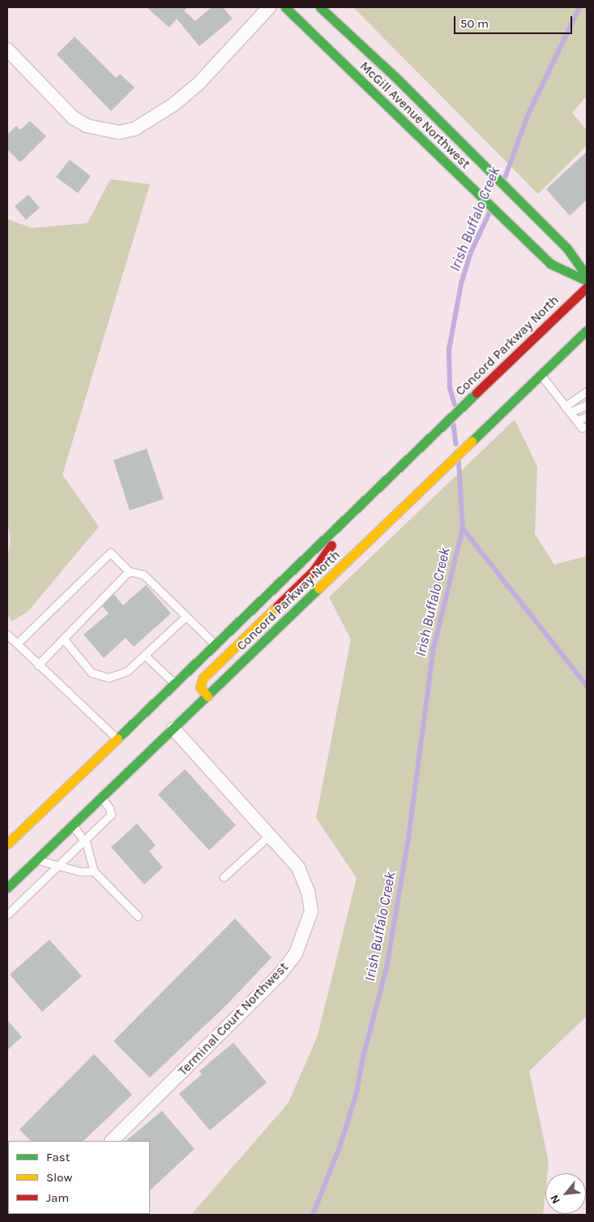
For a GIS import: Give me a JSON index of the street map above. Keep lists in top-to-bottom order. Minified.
{"streets":{"main road":["McGill Avenue Northwest","Concord Parkway North"],"street":["Terminal Court Northwest"]},"crossings":[["Concord Parkway North","Terminal Court Northwest"]],"water":["Irish Buffalo Creek"],"legend":["Fast","Slow","Jam"],"scale_bar":"50 m","north":"bottom left"}
